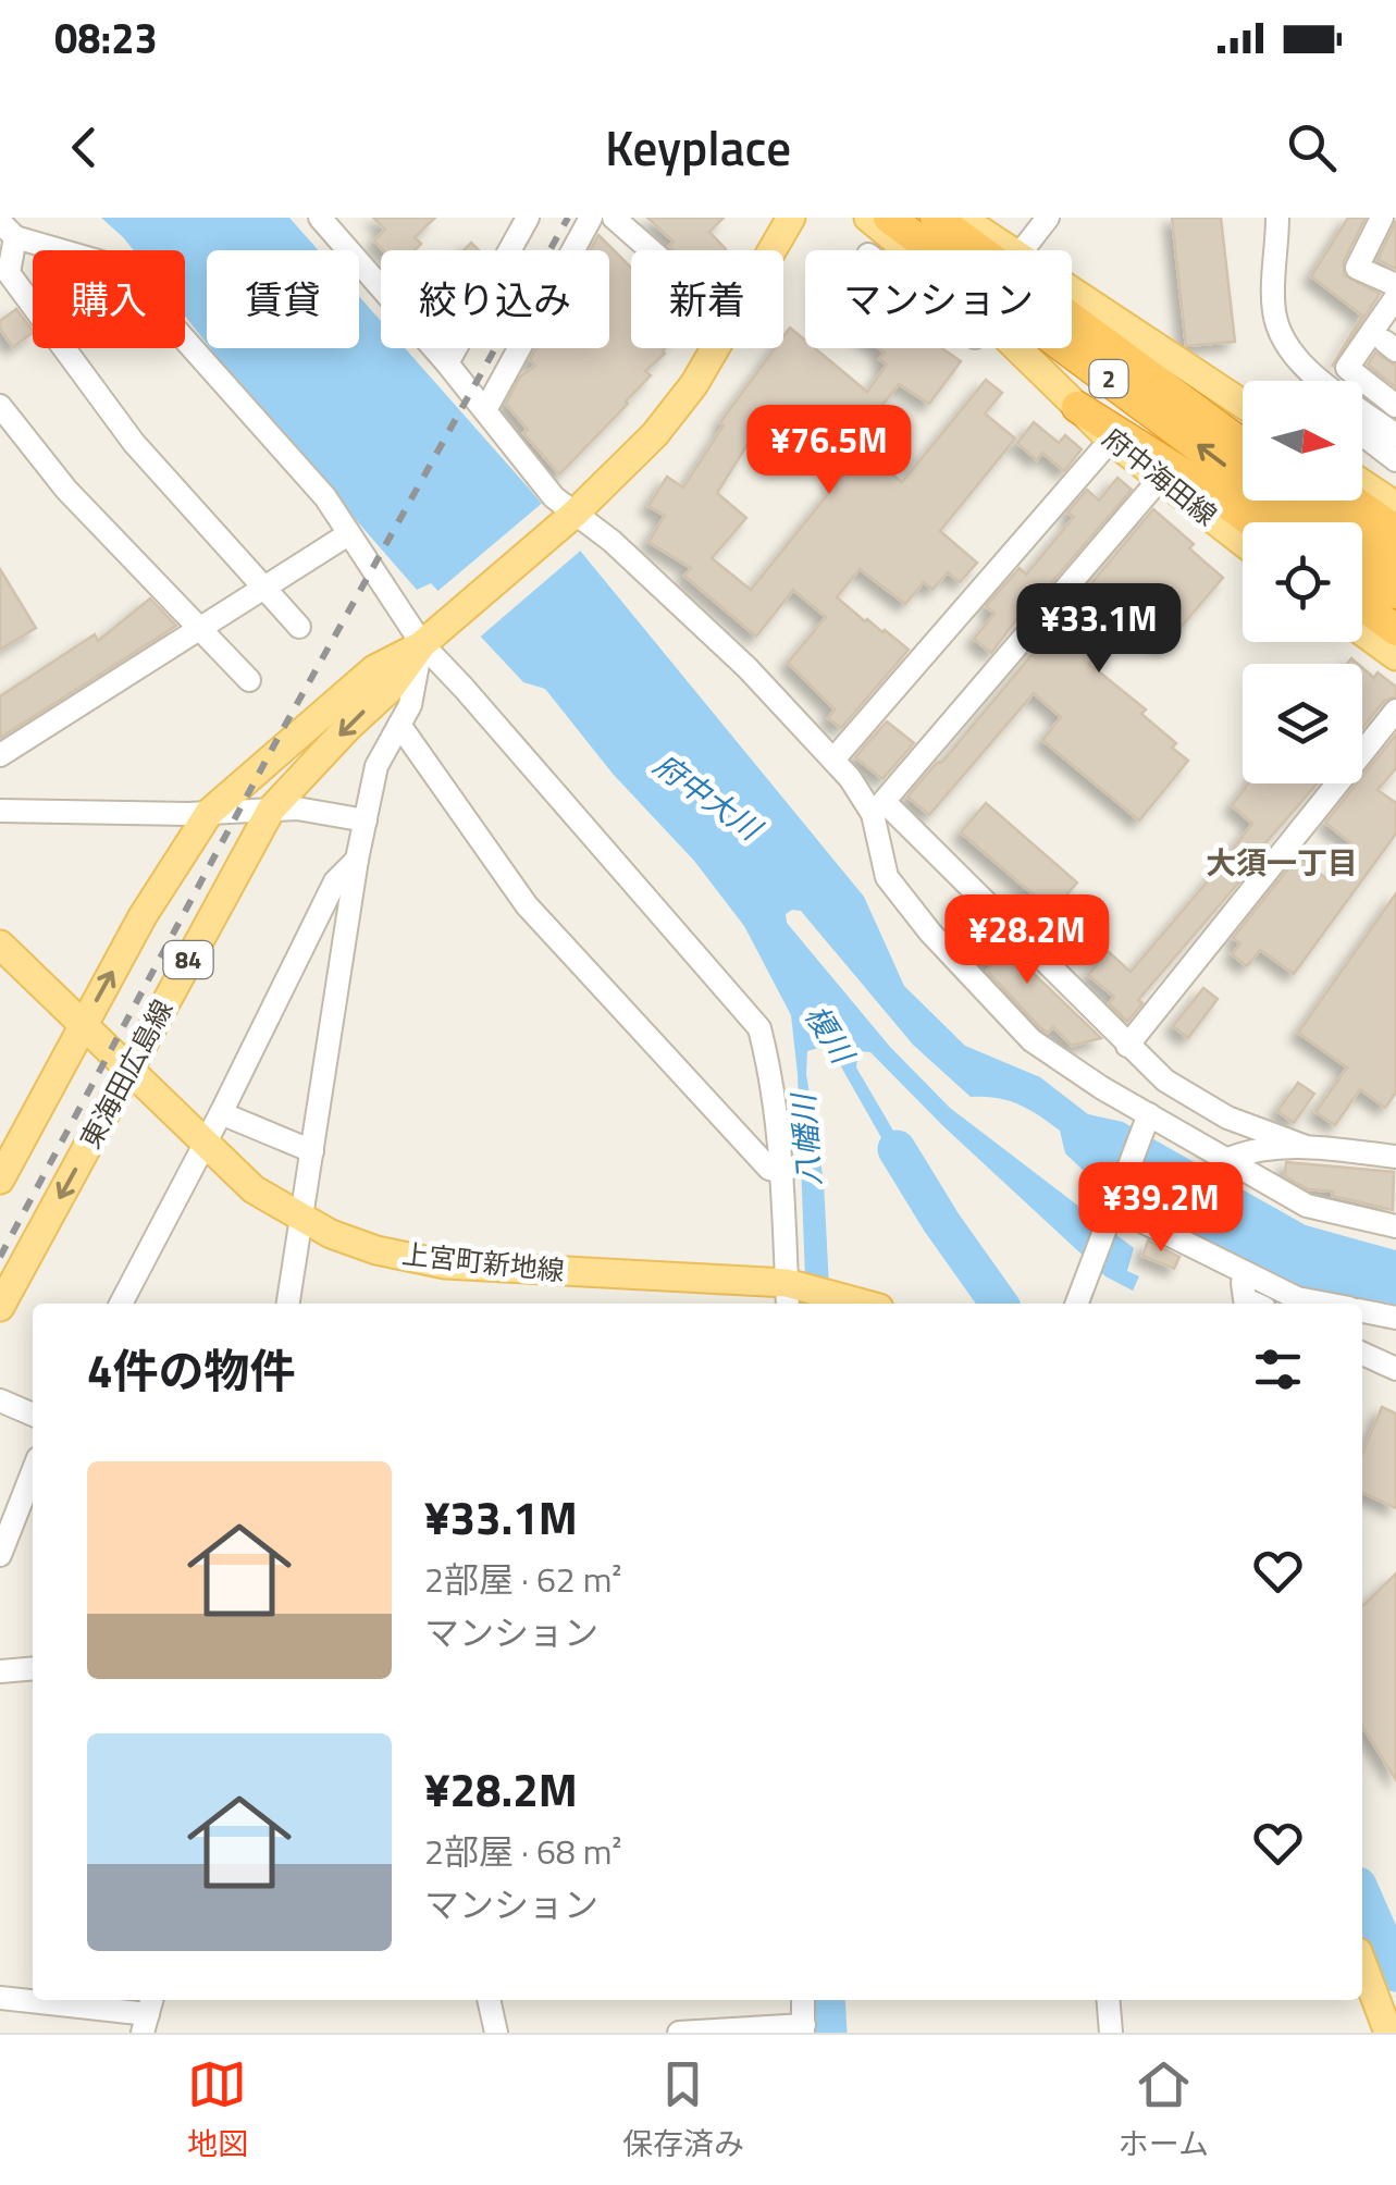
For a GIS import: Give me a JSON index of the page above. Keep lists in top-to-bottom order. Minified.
{"streets":{"highway":["2"],"main road":["府中海田線","84","東海田広島線","上宮町新地線"]},"crossings":[["東海田広島線","上宮町新地線"]],"districts":["大須一丁目"],"water":["府中大川","榎川","八幡川"],"north":"right","page":{"status":"08:23","header":"Keyplace","chip":["購入","賃貸","絞り込み","新着","マンション"],"price":["¥76.5M","¥33.1M","¥28.2M","¥39.2M"],"heading":"4件の物件","list":[{"name":"¥33.1M","note":"2部屋 · 62 m² · マンション"},{"name":"¥28.2M","note":"2部屋 · 68 m² · マンション"}],"tabs":["地図","保存済み","ホーム"]}}
